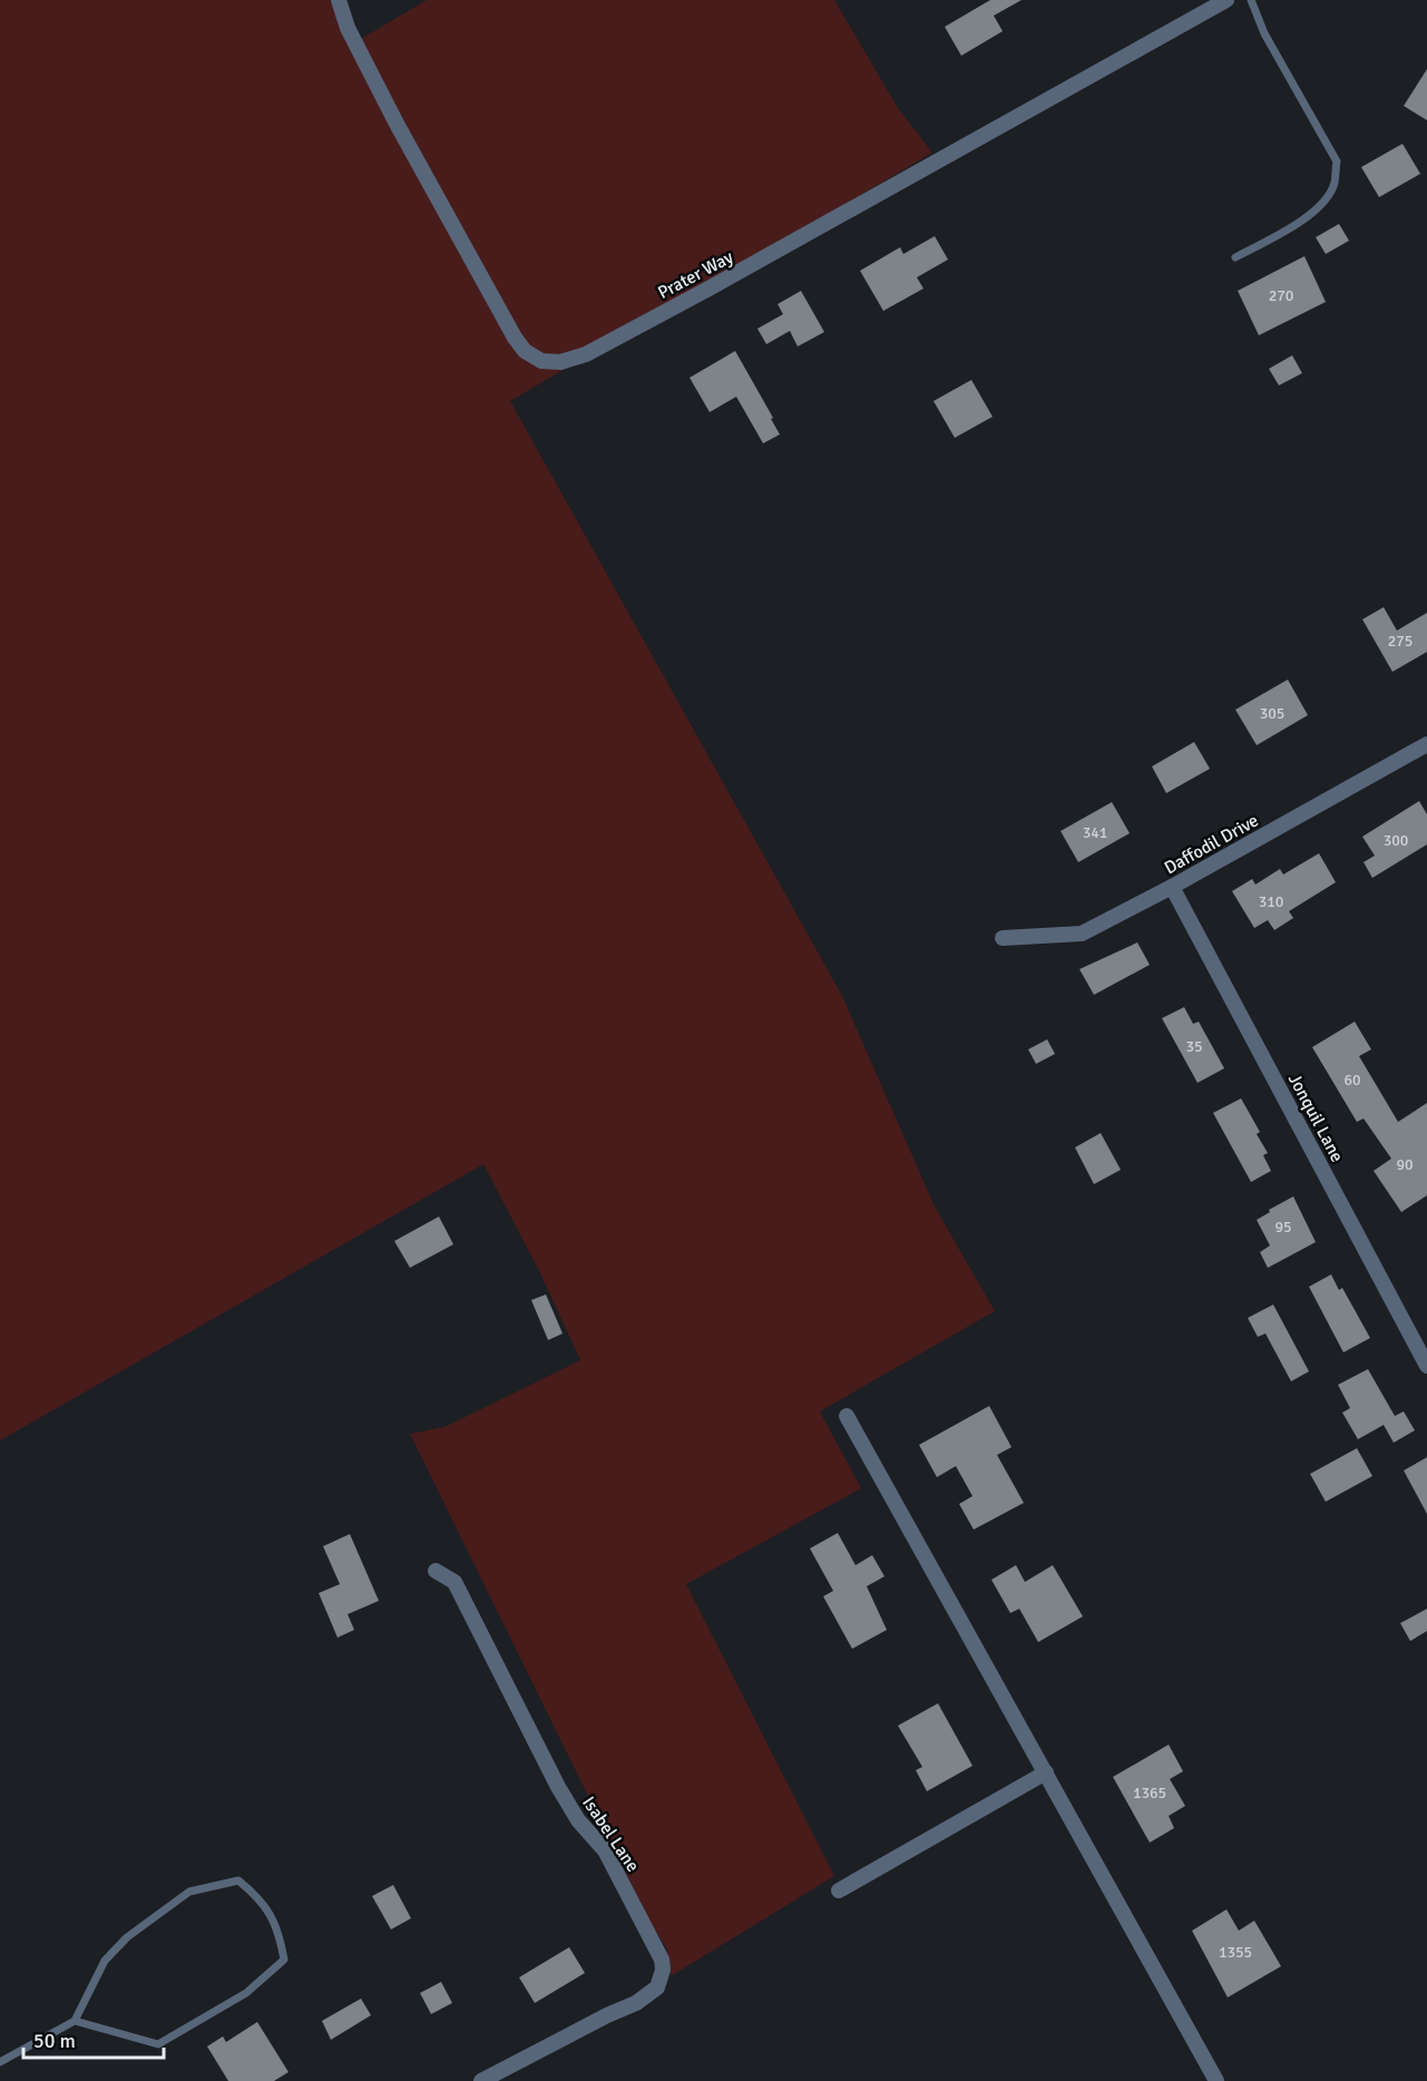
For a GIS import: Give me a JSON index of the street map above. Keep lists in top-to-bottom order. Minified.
{"streets":{"street":["Prater Way","Daffodil Drive","Jonquil Lane","Isabel Lane"]},"crossings":[["Daffodil Drive","Jonquil Lane"]],"house_numbers":["270","275","305","341","300","310","35","60","90","95","1365","1355"],"scale_bar":"50 m"}
